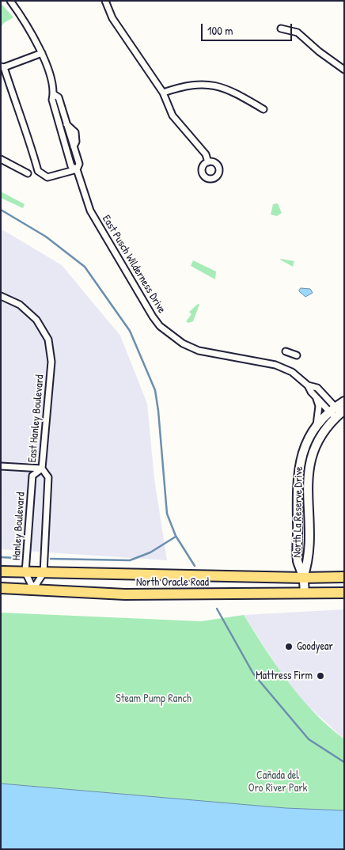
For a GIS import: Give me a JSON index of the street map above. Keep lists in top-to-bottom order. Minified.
{"streets":{"highway":["North Oracle Road"],"street":["East Pusch Wilderness Drive","East Hanley Boulevard","North La Reserve Drive","Hanley Boulevard"]},"crossings":[["East Pusch Wilderness Drive","North La Reserve Drive"],["East Hanley Boulevard","Hanley Boulevard"],["East Hanley Boulevard","North Oracle Road"],["North La Reserve Drive","North Oracle Road"],["Hanley Boulevard","North Oracle Road"]],"parks":["Steam Pump Ranch","Cañada del Oro River Park"],"places":["Goodyear","Mattress Firm"],"scale_bar":"100 m"}
